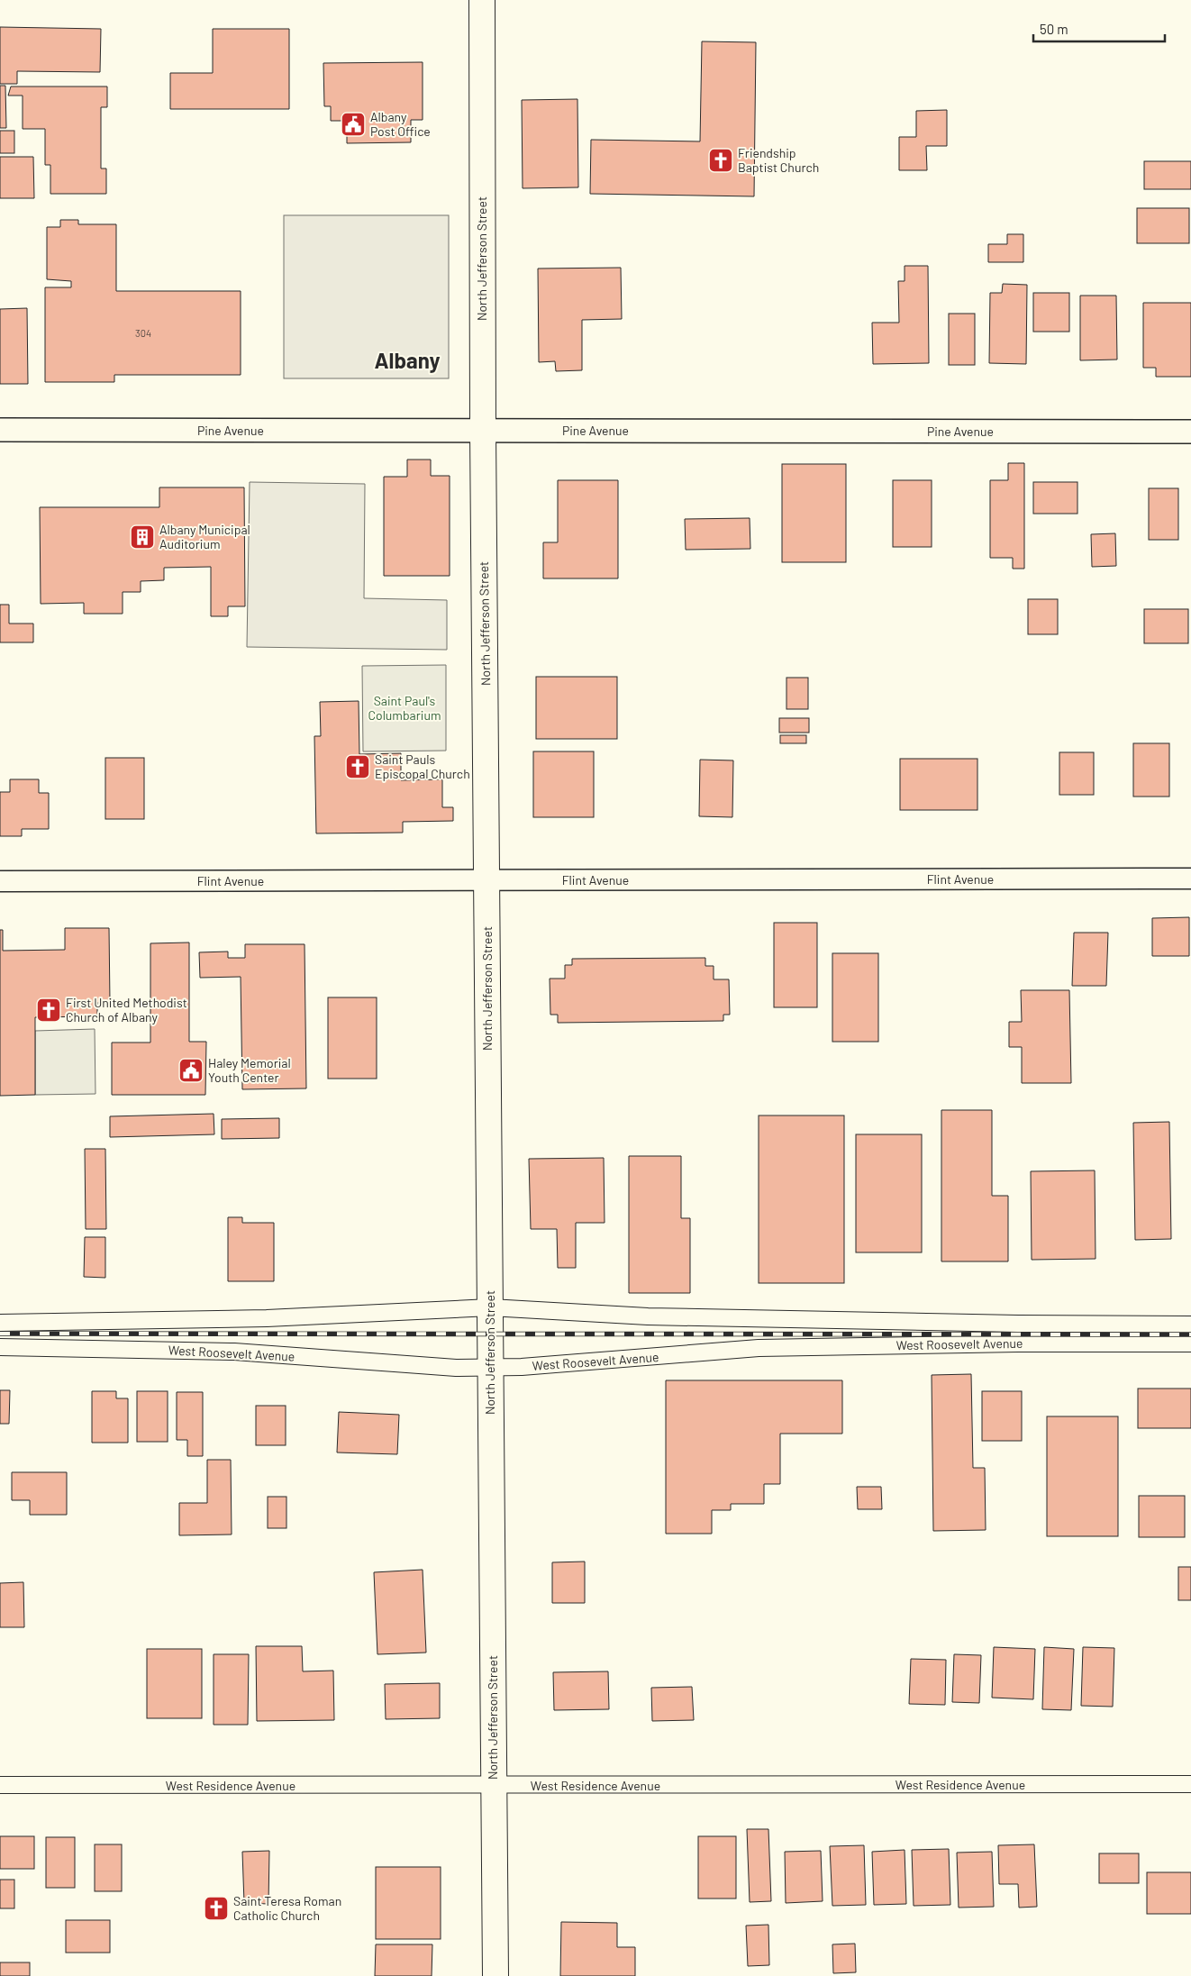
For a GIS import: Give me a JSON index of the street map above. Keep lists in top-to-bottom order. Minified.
{"streets":{"main road":["North Jefferson Street","Pine Avenue"],"street":["Flint Avenue","West Roosevelt Avenue","West Residence Avenue"]},"crossings":[["North Jefferson Street","Pine Avenue"],["North Jefferson Street","Flint Avenue"],["North Jefferson Street","West Roosevelt Avenue"],["North Jefferson Street","West Residence Avenue"]],"districts":["Albany"],"parks":["Saint Paul's Columbarium"],"places":{"public building":["Albany Post Office","Haley Memorial Youth Center"],"church":["Friendship Baptist Church","Saint Pauls Episcopal Church","First United Methodist Church of Albany","Saint Teresa Roman Catholic Church"],"building":["Albany Municipal Auditorium"]},"house_numbers":["304"],"scale_bar":"50 m"}
